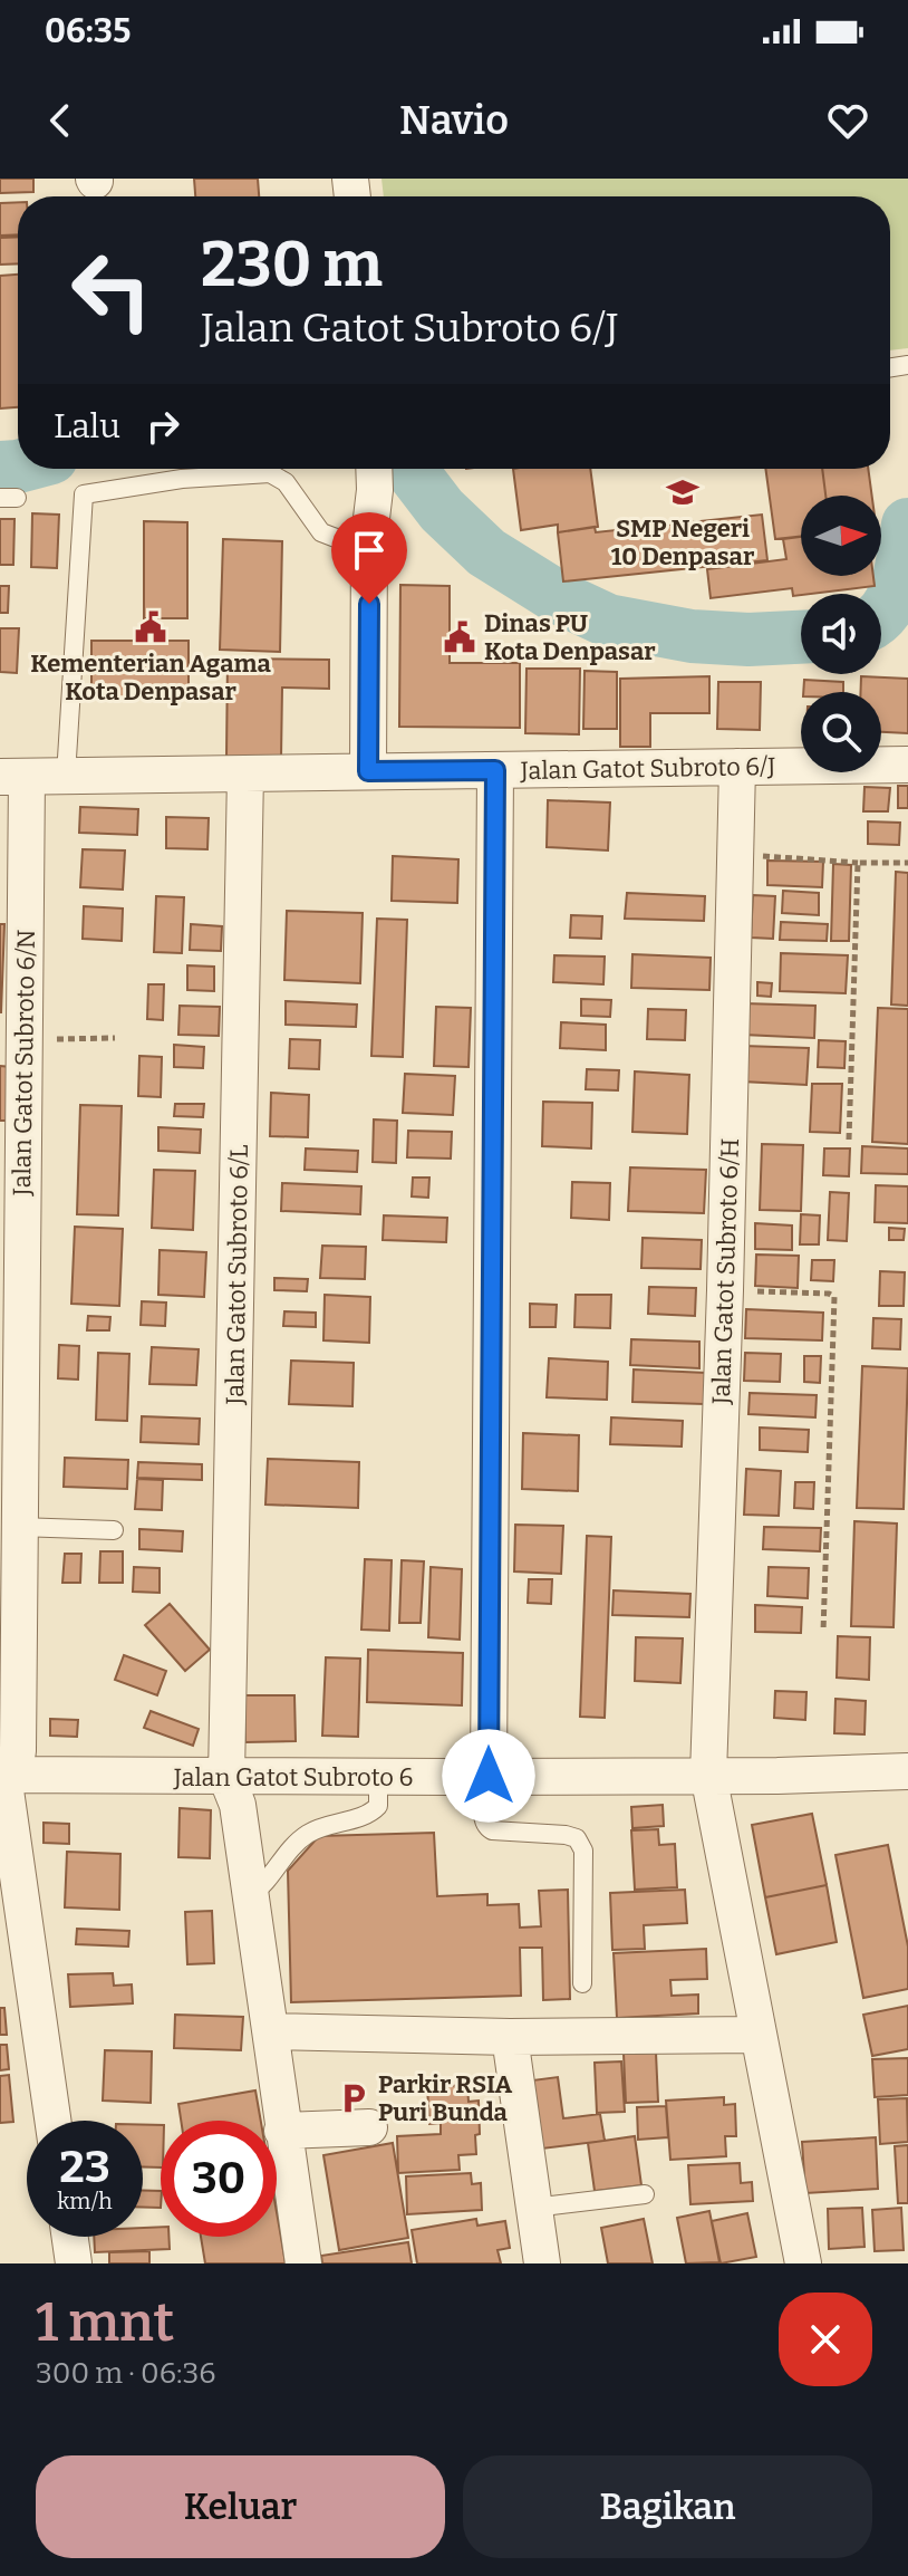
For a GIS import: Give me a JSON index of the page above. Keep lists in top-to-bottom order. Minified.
{"streets":{"street":["Jalan Gatot Subroto 6/J","Jalan Gatot Subroto 6/N","Jalan Gatot Subroto 6/H","Jalan Gatot Subroto 6/L","Jalan Gatot Subroto 6"]},"crossings":[["Jalan Gatot Subroto 6/J","Jalan Gatot Subroto 6/N"],["Jalan Gatot Subroto 6/J","Jalan Gatot Subroto 6/H"],["Jalan Gatot Subroto 6/J","Jalan Gatot Subroto 6/L"],["Jalan Gatot Subroto 6/J","Jalan Gatot Subroto 6"],["Jalan Gatot Subroto 6/N","Jalan Gatot Subroto 6"],["Jalan Gatot Subroto 6/H","Jalan Gatot Subroto 6"],["Jalan Gatot Subroto 6/L","Jalan Gatot Subroto 6"]],"places":{"school or university":["SMP Negeri 10 Denpasar"],"public building":["Kementerian Agama Kota Denpasar","Dinas PU Kota Denpasar"],"parking":["Parkir RSIA Puri Bunda"]},"north":"right","page":{"status":"06:35","header":"Navio","turn":["230 m","Jalan Gatot Subroto 6/J"],"then":"Lalu","speed":"23 km/h","limit":"30","heading":["1 mnt","300 m · 06:36"],"buttons":["Keluar","Bagikan"]}}
